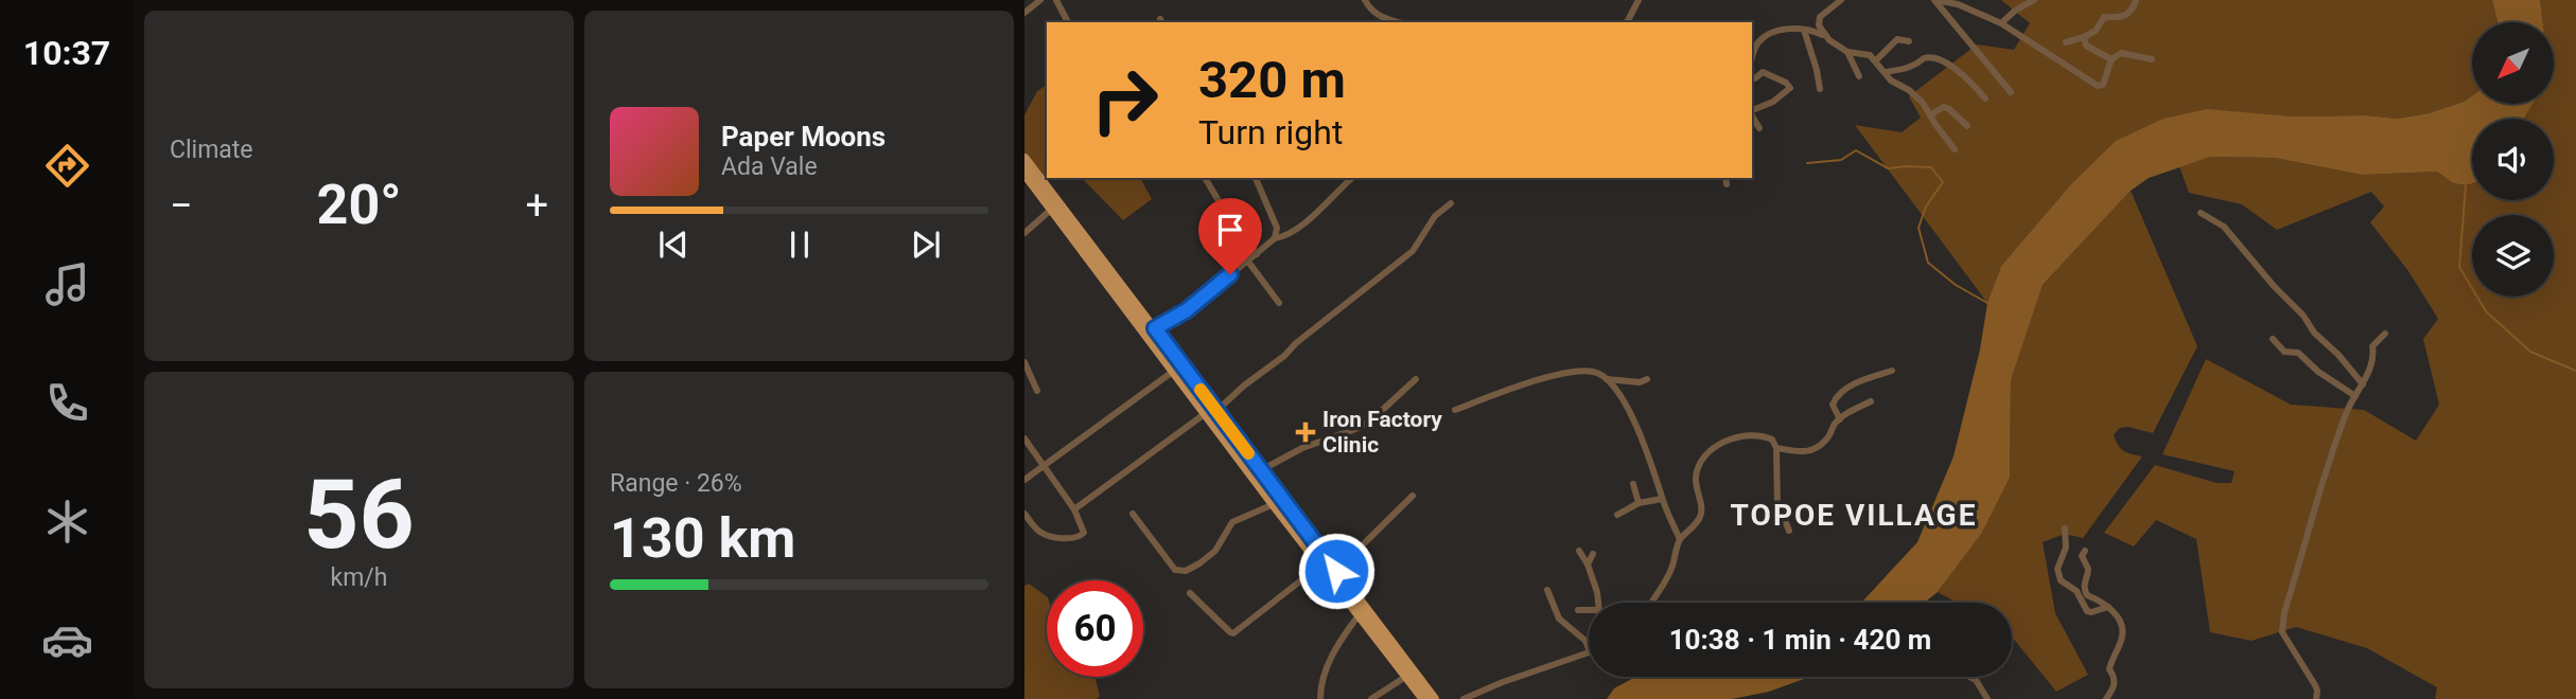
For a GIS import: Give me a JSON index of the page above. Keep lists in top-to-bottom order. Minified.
{"districts":["TOPOE VILLAGE"],"places":{"health":["Iron Factory Clinic"]},"north":"bottom left","page":{"tabs":"10:37","tile":["Climate",["56","km/h"],["Range · 26%","130 km"]],"turn":["320 m","Turn right"],"song":["Paper Moons","Ada Vale"],"heat":["−","20°","+"],"limit":"60","trip":"10:38 · 1 min · 420 m"}}
